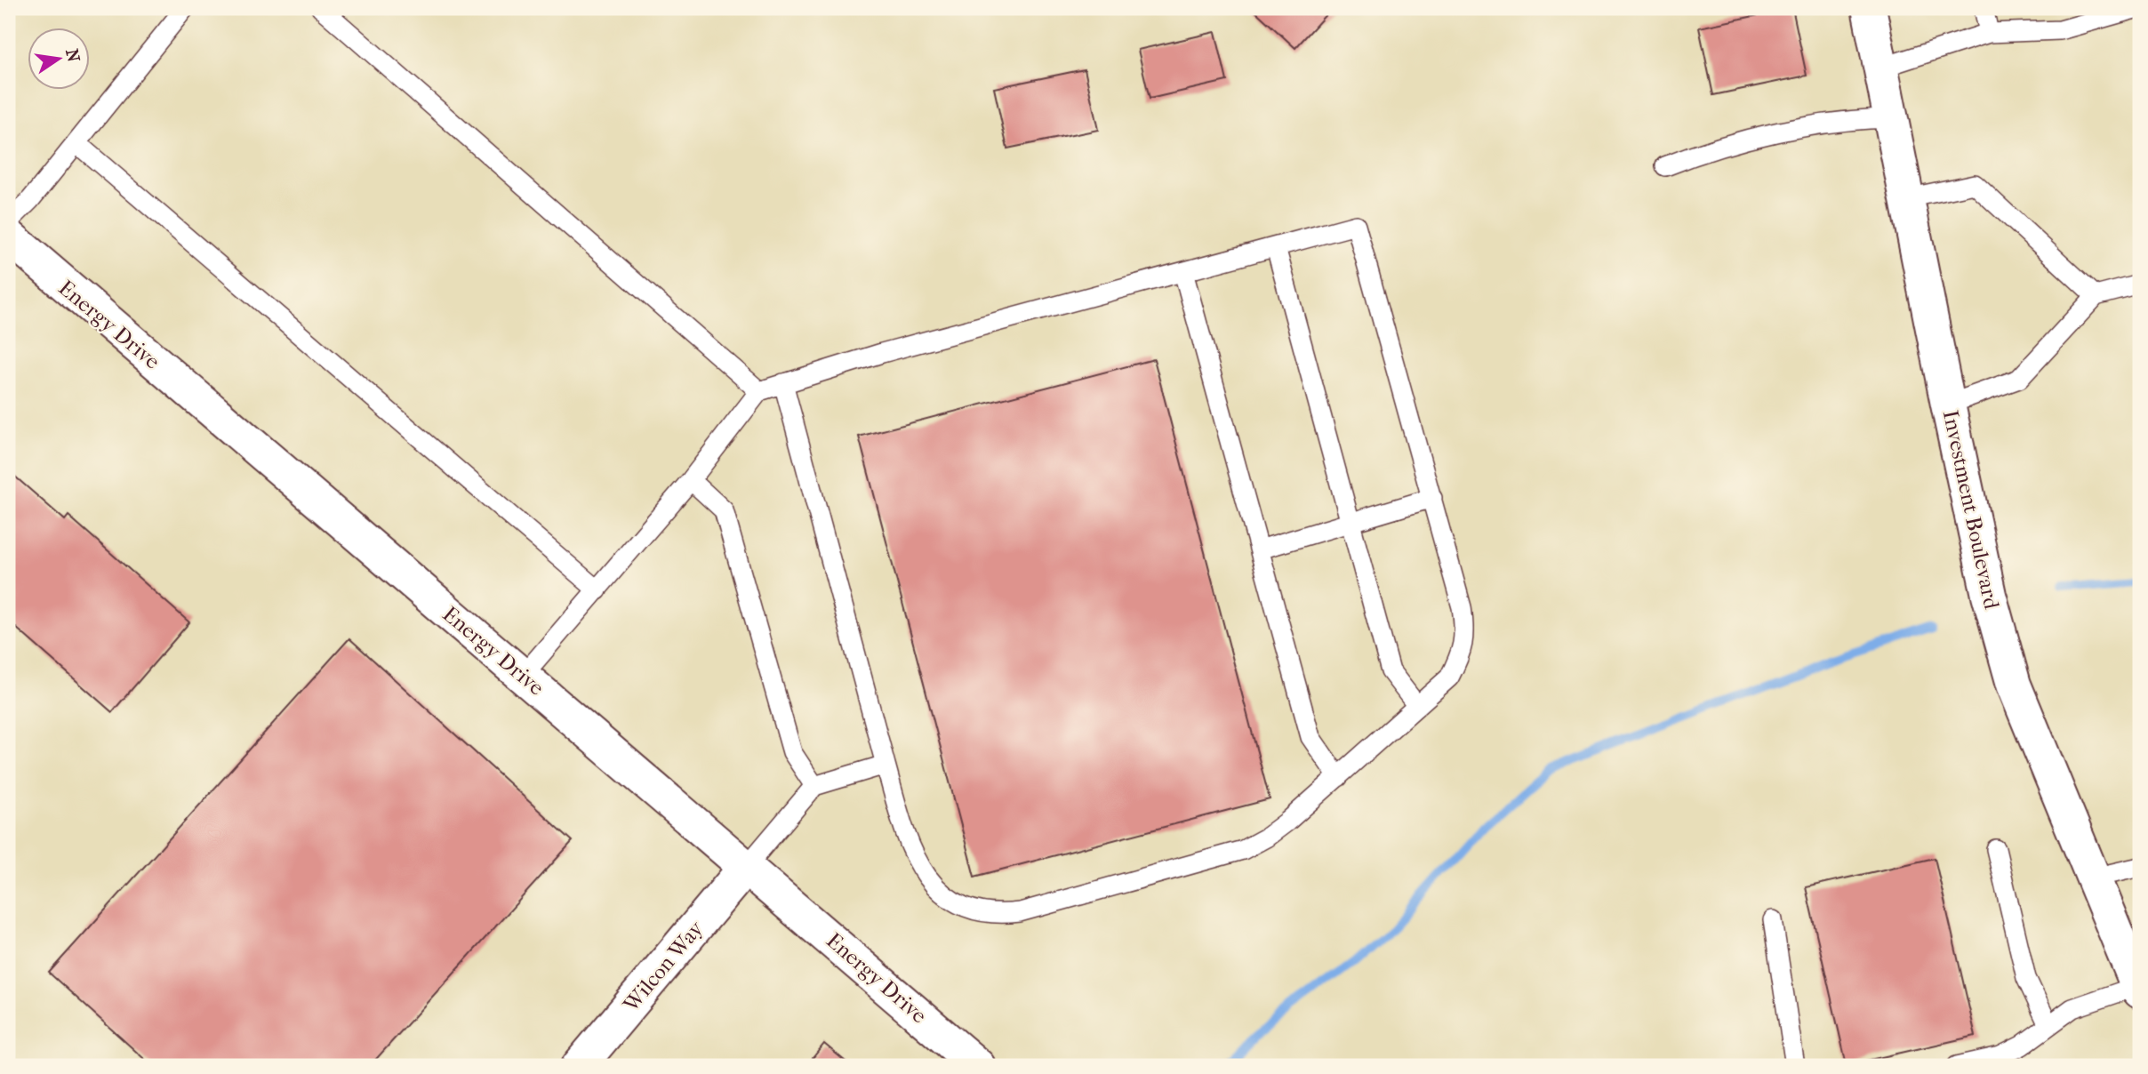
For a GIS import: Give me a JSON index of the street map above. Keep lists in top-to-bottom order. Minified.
{"streets":{"street":["Energy Drive","Investment Boulevard","Wilcon Way"]},"crossings":[["Energy Drive","Wilcon Way"]],"north":"right"}
